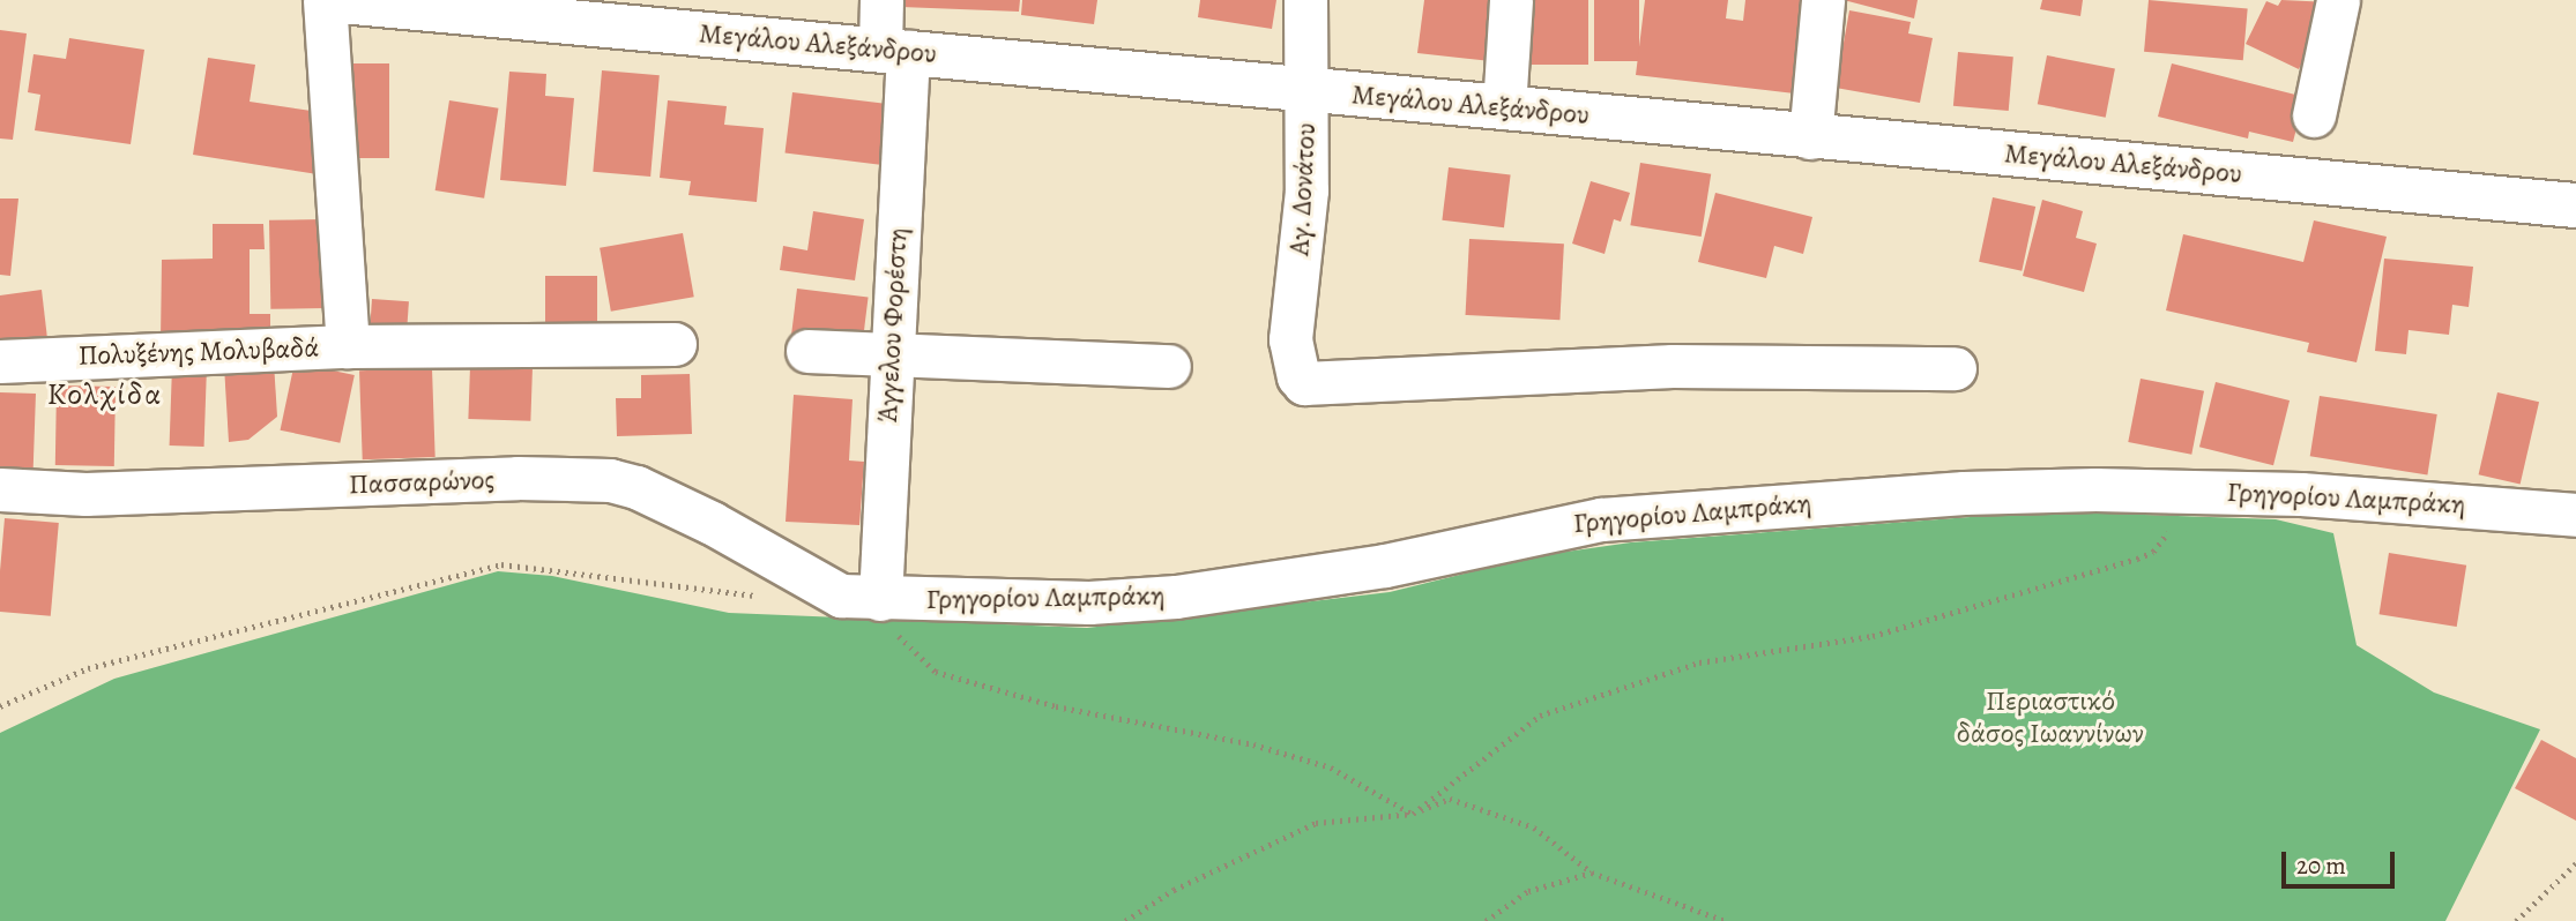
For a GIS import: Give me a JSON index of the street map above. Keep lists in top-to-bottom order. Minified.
{"streets":{"main road":["Μεγάλου Αλεξάνδρου"],"street":["Αγ. Δονάτου","Άγγελου Φορέστη","Πολυξένης Μολυβαδά","Πασσαρώνος","Γρηγορίου Λαμπράκη"]},"crossings":[["Μεγάλου Αλεξάνδρου","Αγ. Δονάτου"],["Μεγάλου Αλεξάνδρου","Άγγελου Φορέστη"],["Μεγάλου Αλεξάνδρου","Πολυξένης Μολυβαδά"],["Άγγελου Φορέστη","Γρηγορίου Λαμπράκη"],["Πασσαρώνος","Γρηγορίου Λαμπράκη"]],"districts":["Κολχίδα"],"parks":["Περιαστικό δάσος Ιωαννίνων"],"scale_bar":"20 m"}
